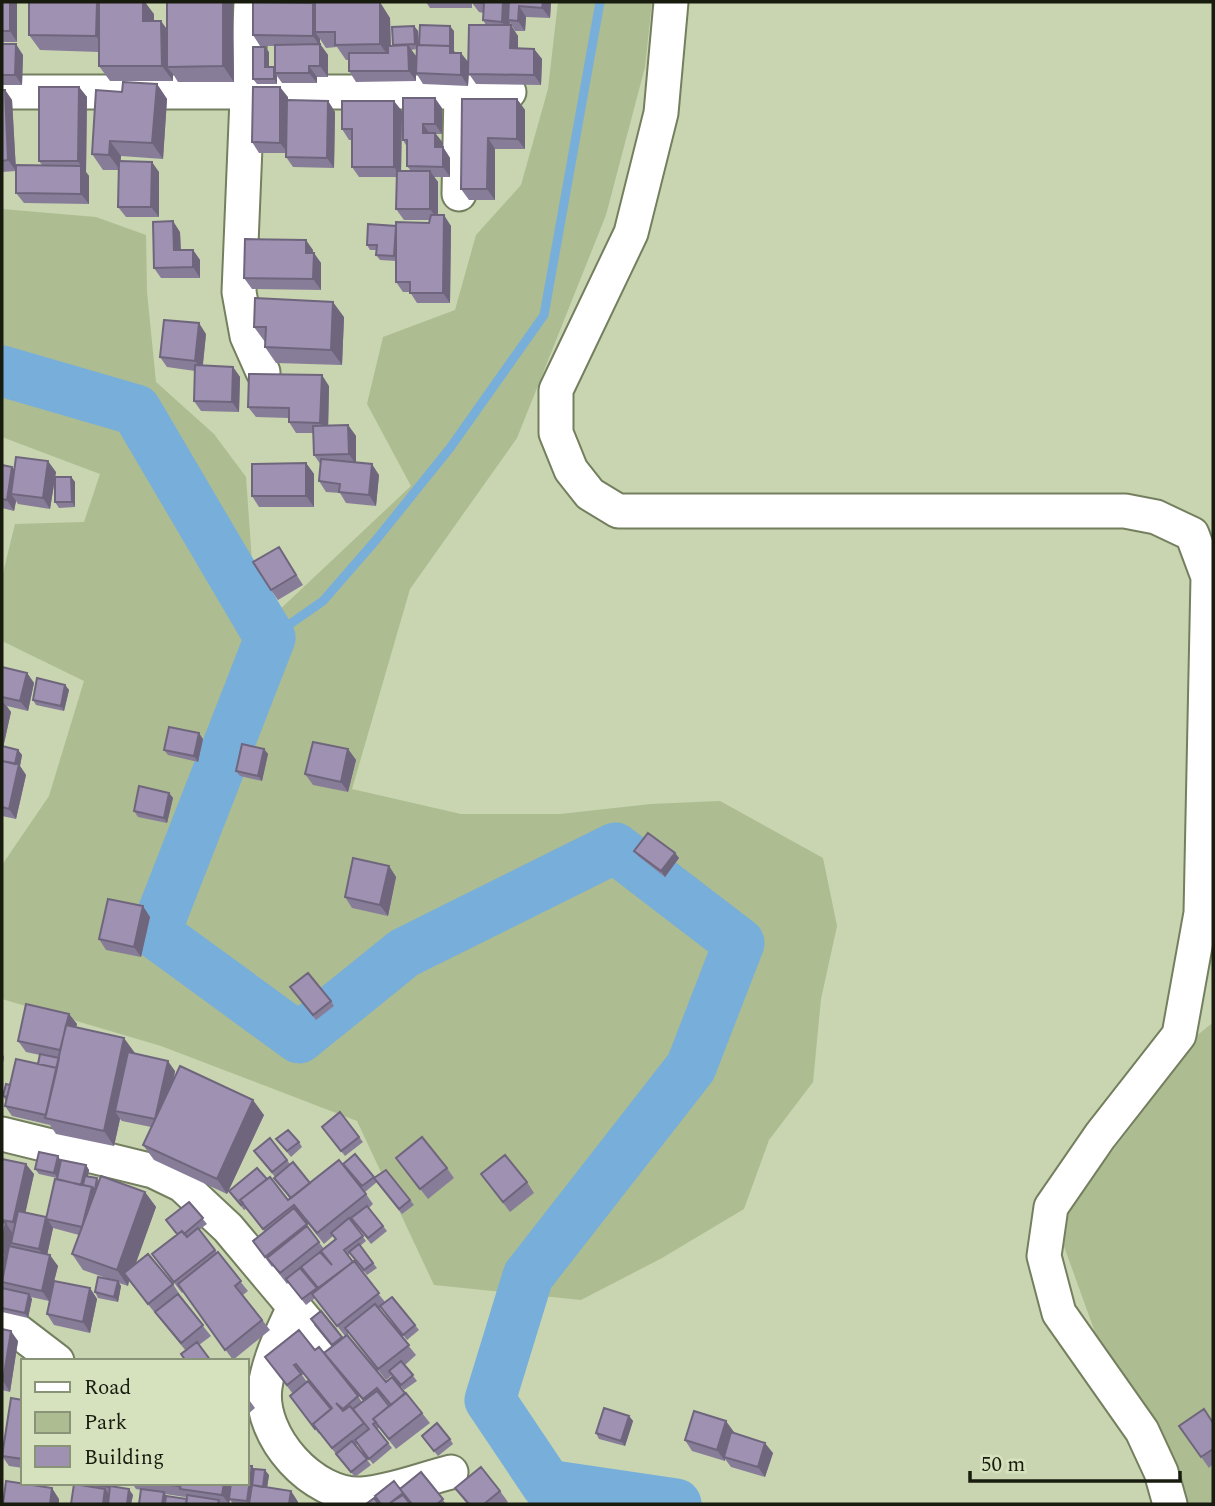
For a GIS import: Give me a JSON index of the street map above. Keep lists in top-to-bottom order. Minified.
{"legend":["Road","Park","Building"],"scale_bar":"50 m"}
